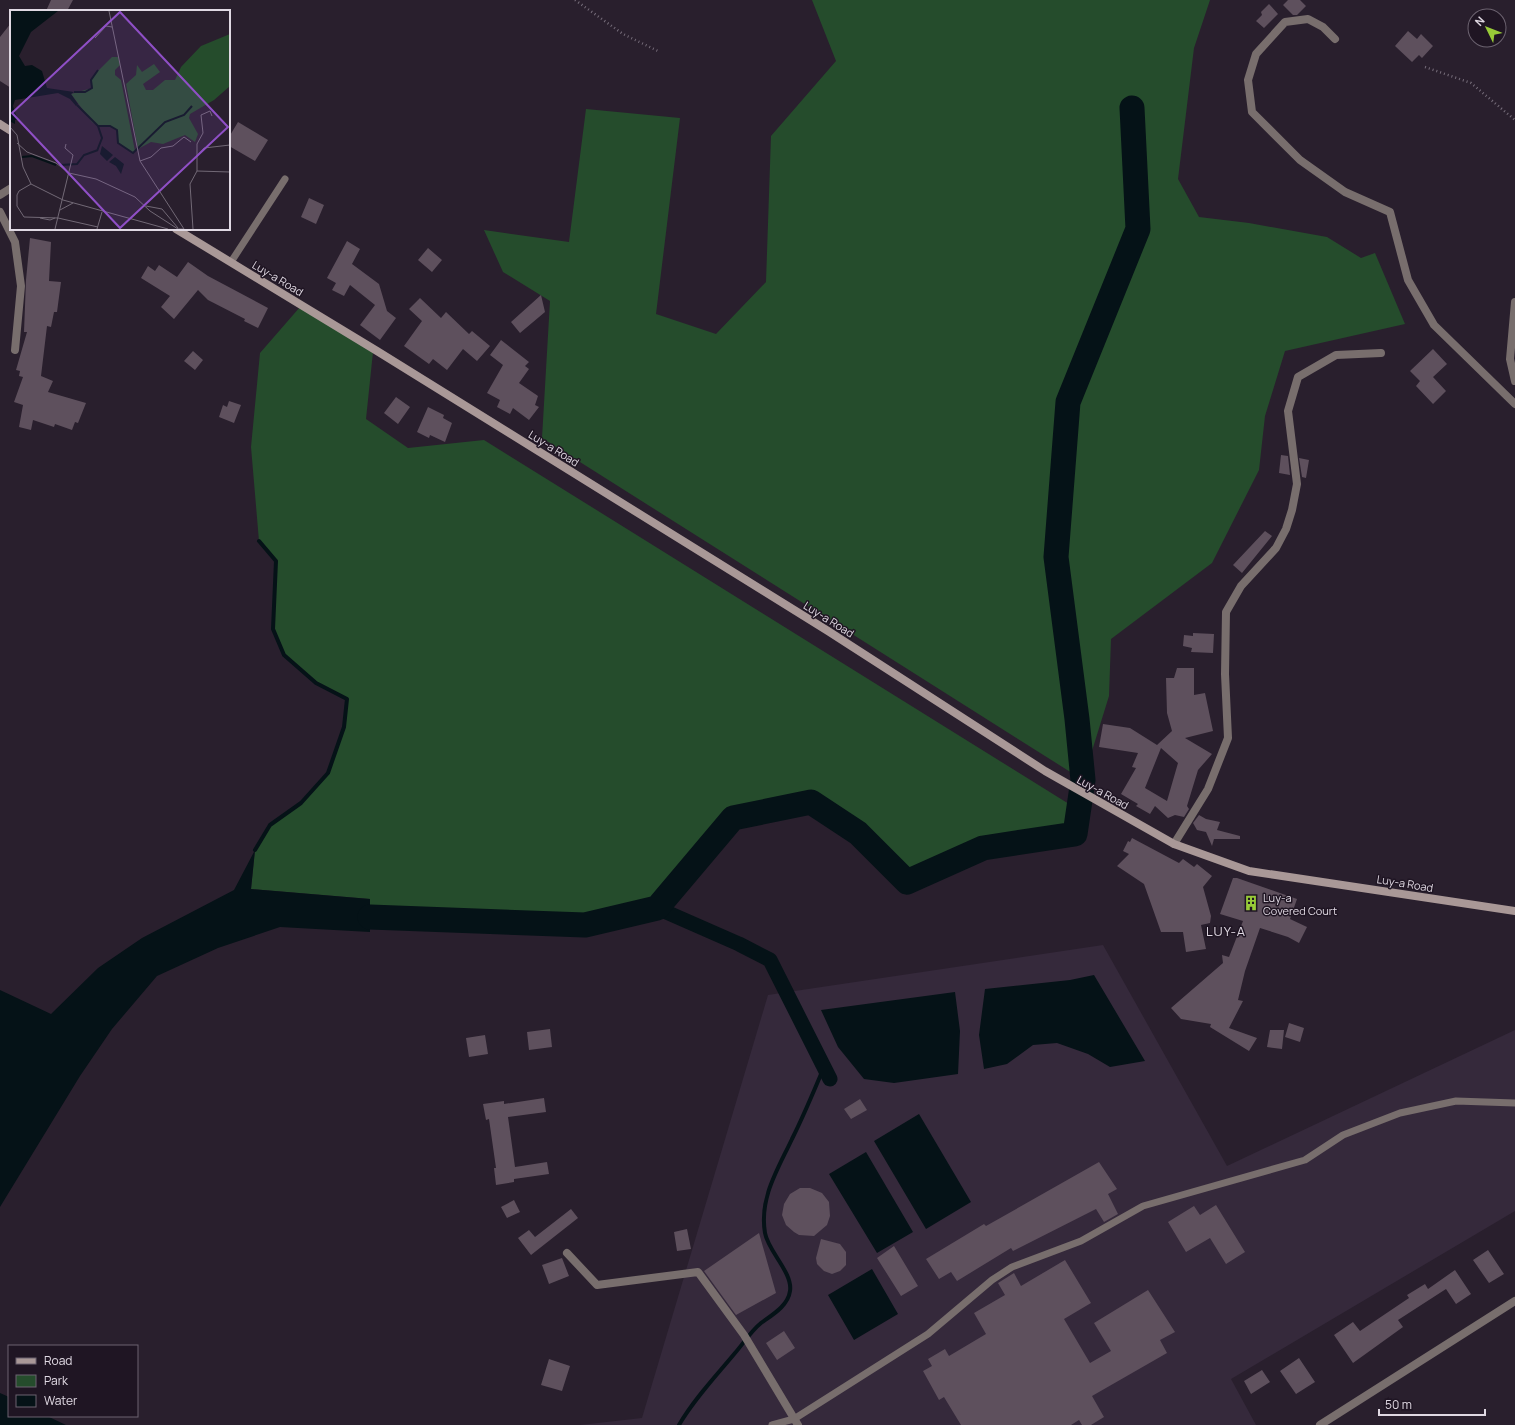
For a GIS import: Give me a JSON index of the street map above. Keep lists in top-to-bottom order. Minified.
{"streets":{"main road":["Luy-a Road"]},"districts":["LUY-A"],"places":{"building":["Luy-a Covered Court"]},"legend":["Road","Park","Water"],"scale_bar":"50 m","north":"top left"}
